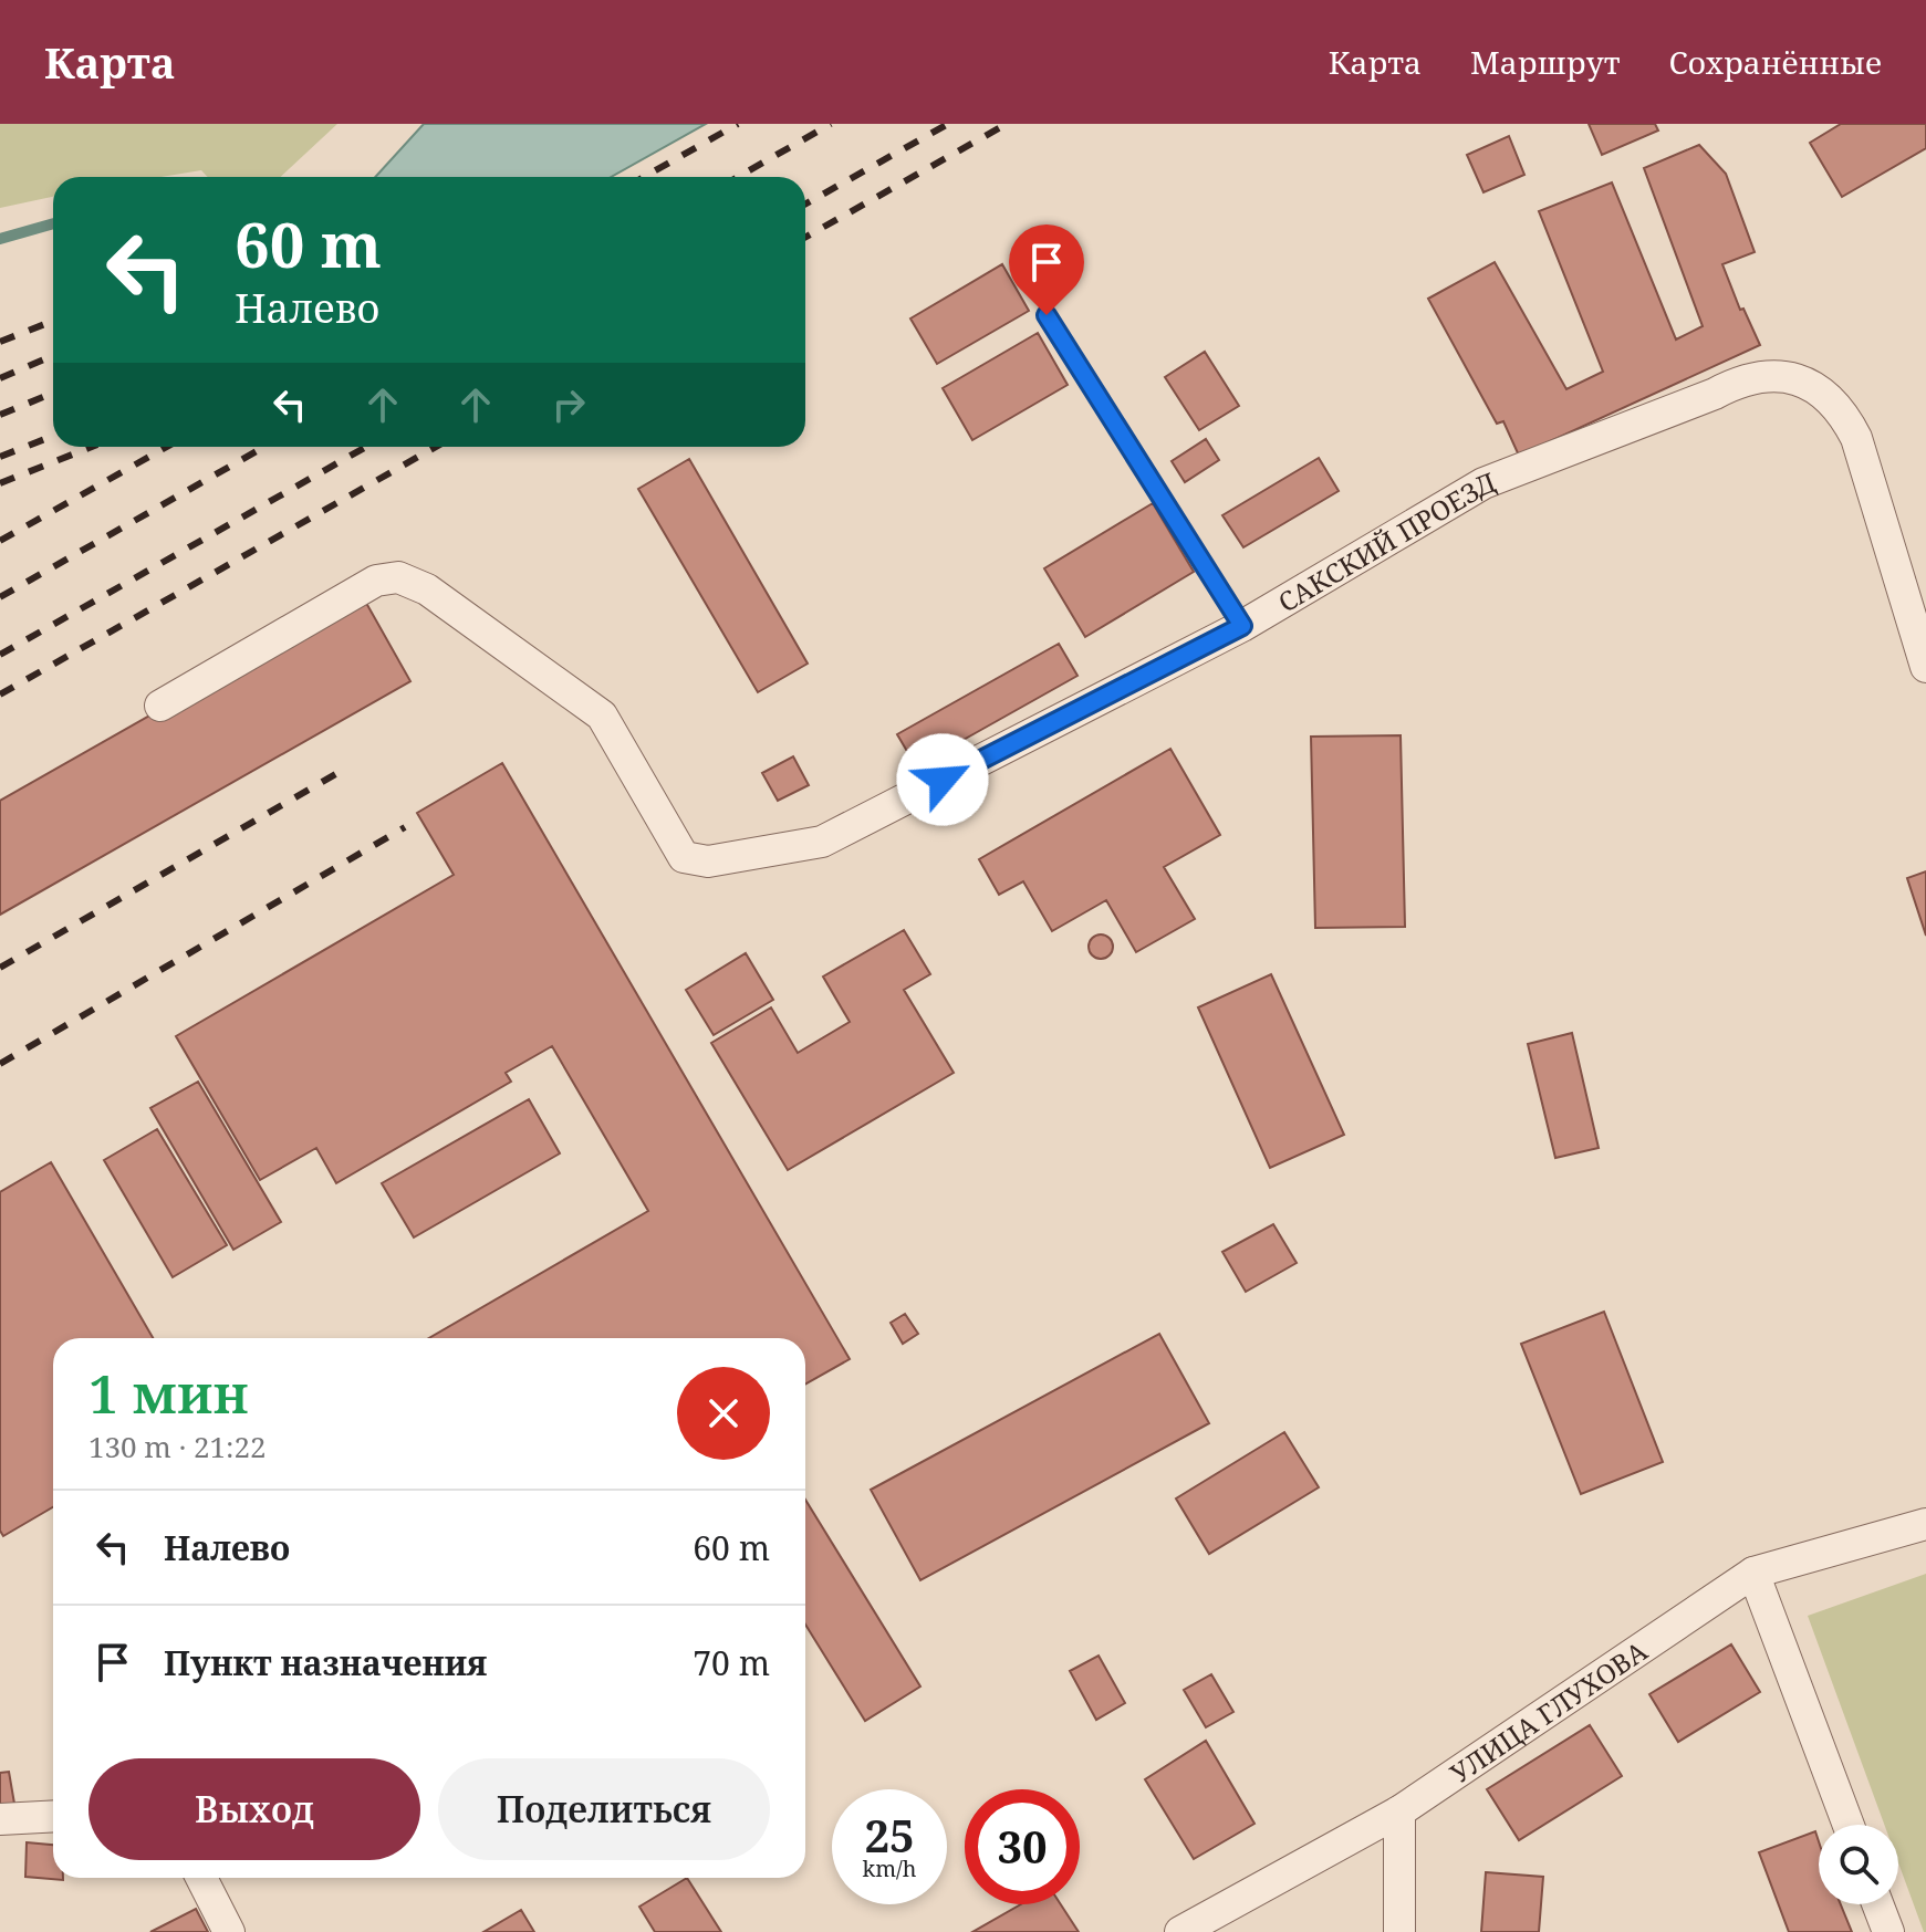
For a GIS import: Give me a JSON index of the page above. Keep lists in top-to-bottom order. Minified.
{"streets":{"street":["САКСКИЙ ПРОЕЗД","УЛИЦА ГЛУХОВА"]},"page":{"header":"Карта","nav":["Карта","Маршрут","Сохранённые"],"turn":["60 m","Налево"],"heading":["1 мин","130 m · 21:22"],"list":[{"name":"Налево","value":"60 m"},{"name":"Пункт назначения","value":"70 m"}],"buttons":["Выход","Поделиться"],"speed":"25 km/h","limit":"30"}}
